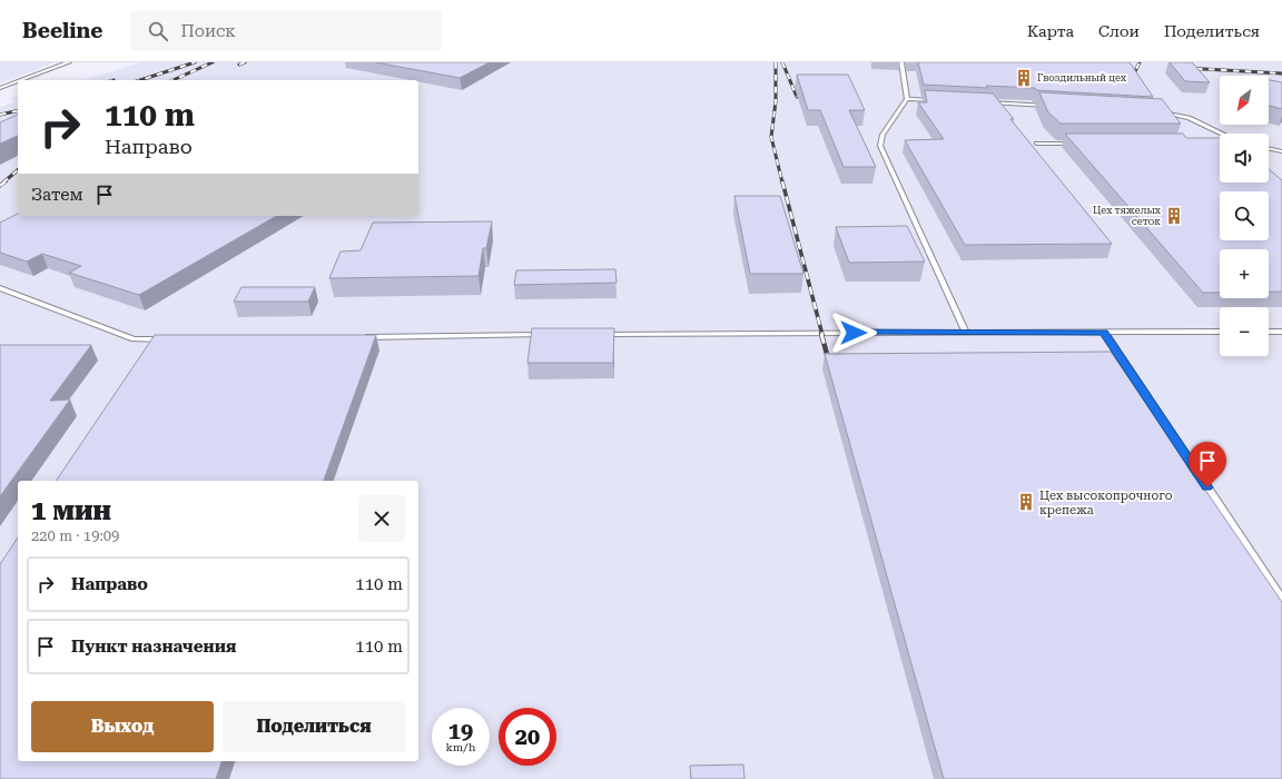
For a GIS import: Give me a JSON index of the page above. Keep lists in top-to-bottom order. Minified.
{"places":{"building":["Гвоздильный цех","Цех тяжелых сеток","Цех высокопрочного крепежа"]},"north":"bottom left","page":{"header":"Beeline","search":"Поиск","nav":["Карта","Слои","Поделиться"],"map_buttons":["+","−"],"turn":["110 m","Направо"],"then":"Затем","heading":["1 мин","220 m · 19:09"],"list":[{"name":"Направо","value":"110 m"},{"name":"Пункт назначения","value":"110 m"}],"buttons":["Выход","Поделиться"],"speed":"19 km/h","limit":"20"}}
